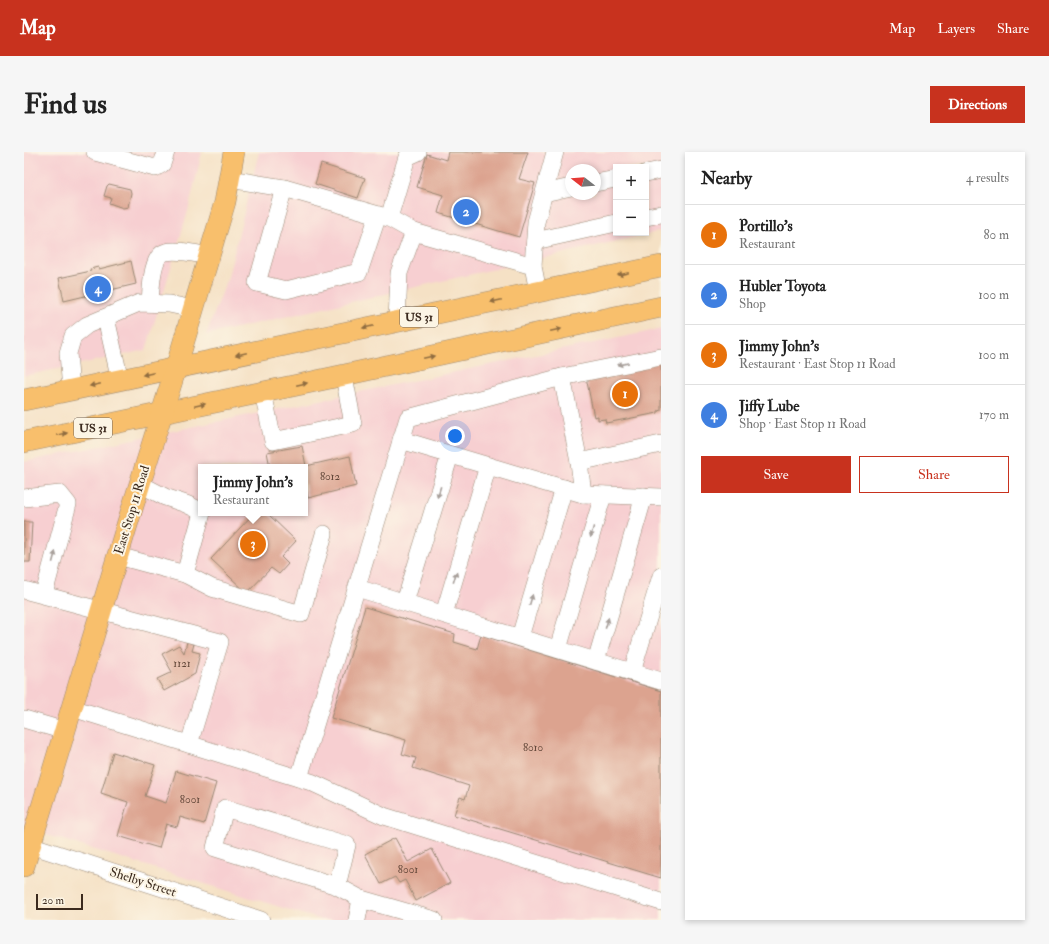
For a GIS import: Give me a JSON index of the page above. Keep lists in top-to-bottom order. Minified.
{"streets":{"main road":["US 31","East Stop 11 Road"],"street":["Shelby Street"]},"crossings":[["US 31","East Stop 11 Road"],["East Stop 11 Road","Shelby Street"]],"house_numbers":["8012","1121","8010","8001","8001"],"scale_bar":"20 m","north":"left","page":{"header":"Map","nav":["Map","Layers","Share"],"buttons":["Directions",["Save","Share"]],"title":"Find us","heading":["Nearby","4 results"],"map_buttons":["+","−"],"pins":["2","4","1","3"],"list":[{"mark":"1","name":"Portillo's","note":"Restaurant","value":"80 m"},{"mark":"2","name":"Hubler Toyota","note":"Shop","value":"100 m"},{"mark":"3","name":"Jimmy John's","note":"Restaurant · East Stop 11 Road","value":"100 m"},{"mark":"4","name":"Jiffy Lube","note":"Shop · East Stop 11 Road","value":"170 m"}],"popup":["Jimmy John's","Restaurant"],"scale":"20 m"}}
